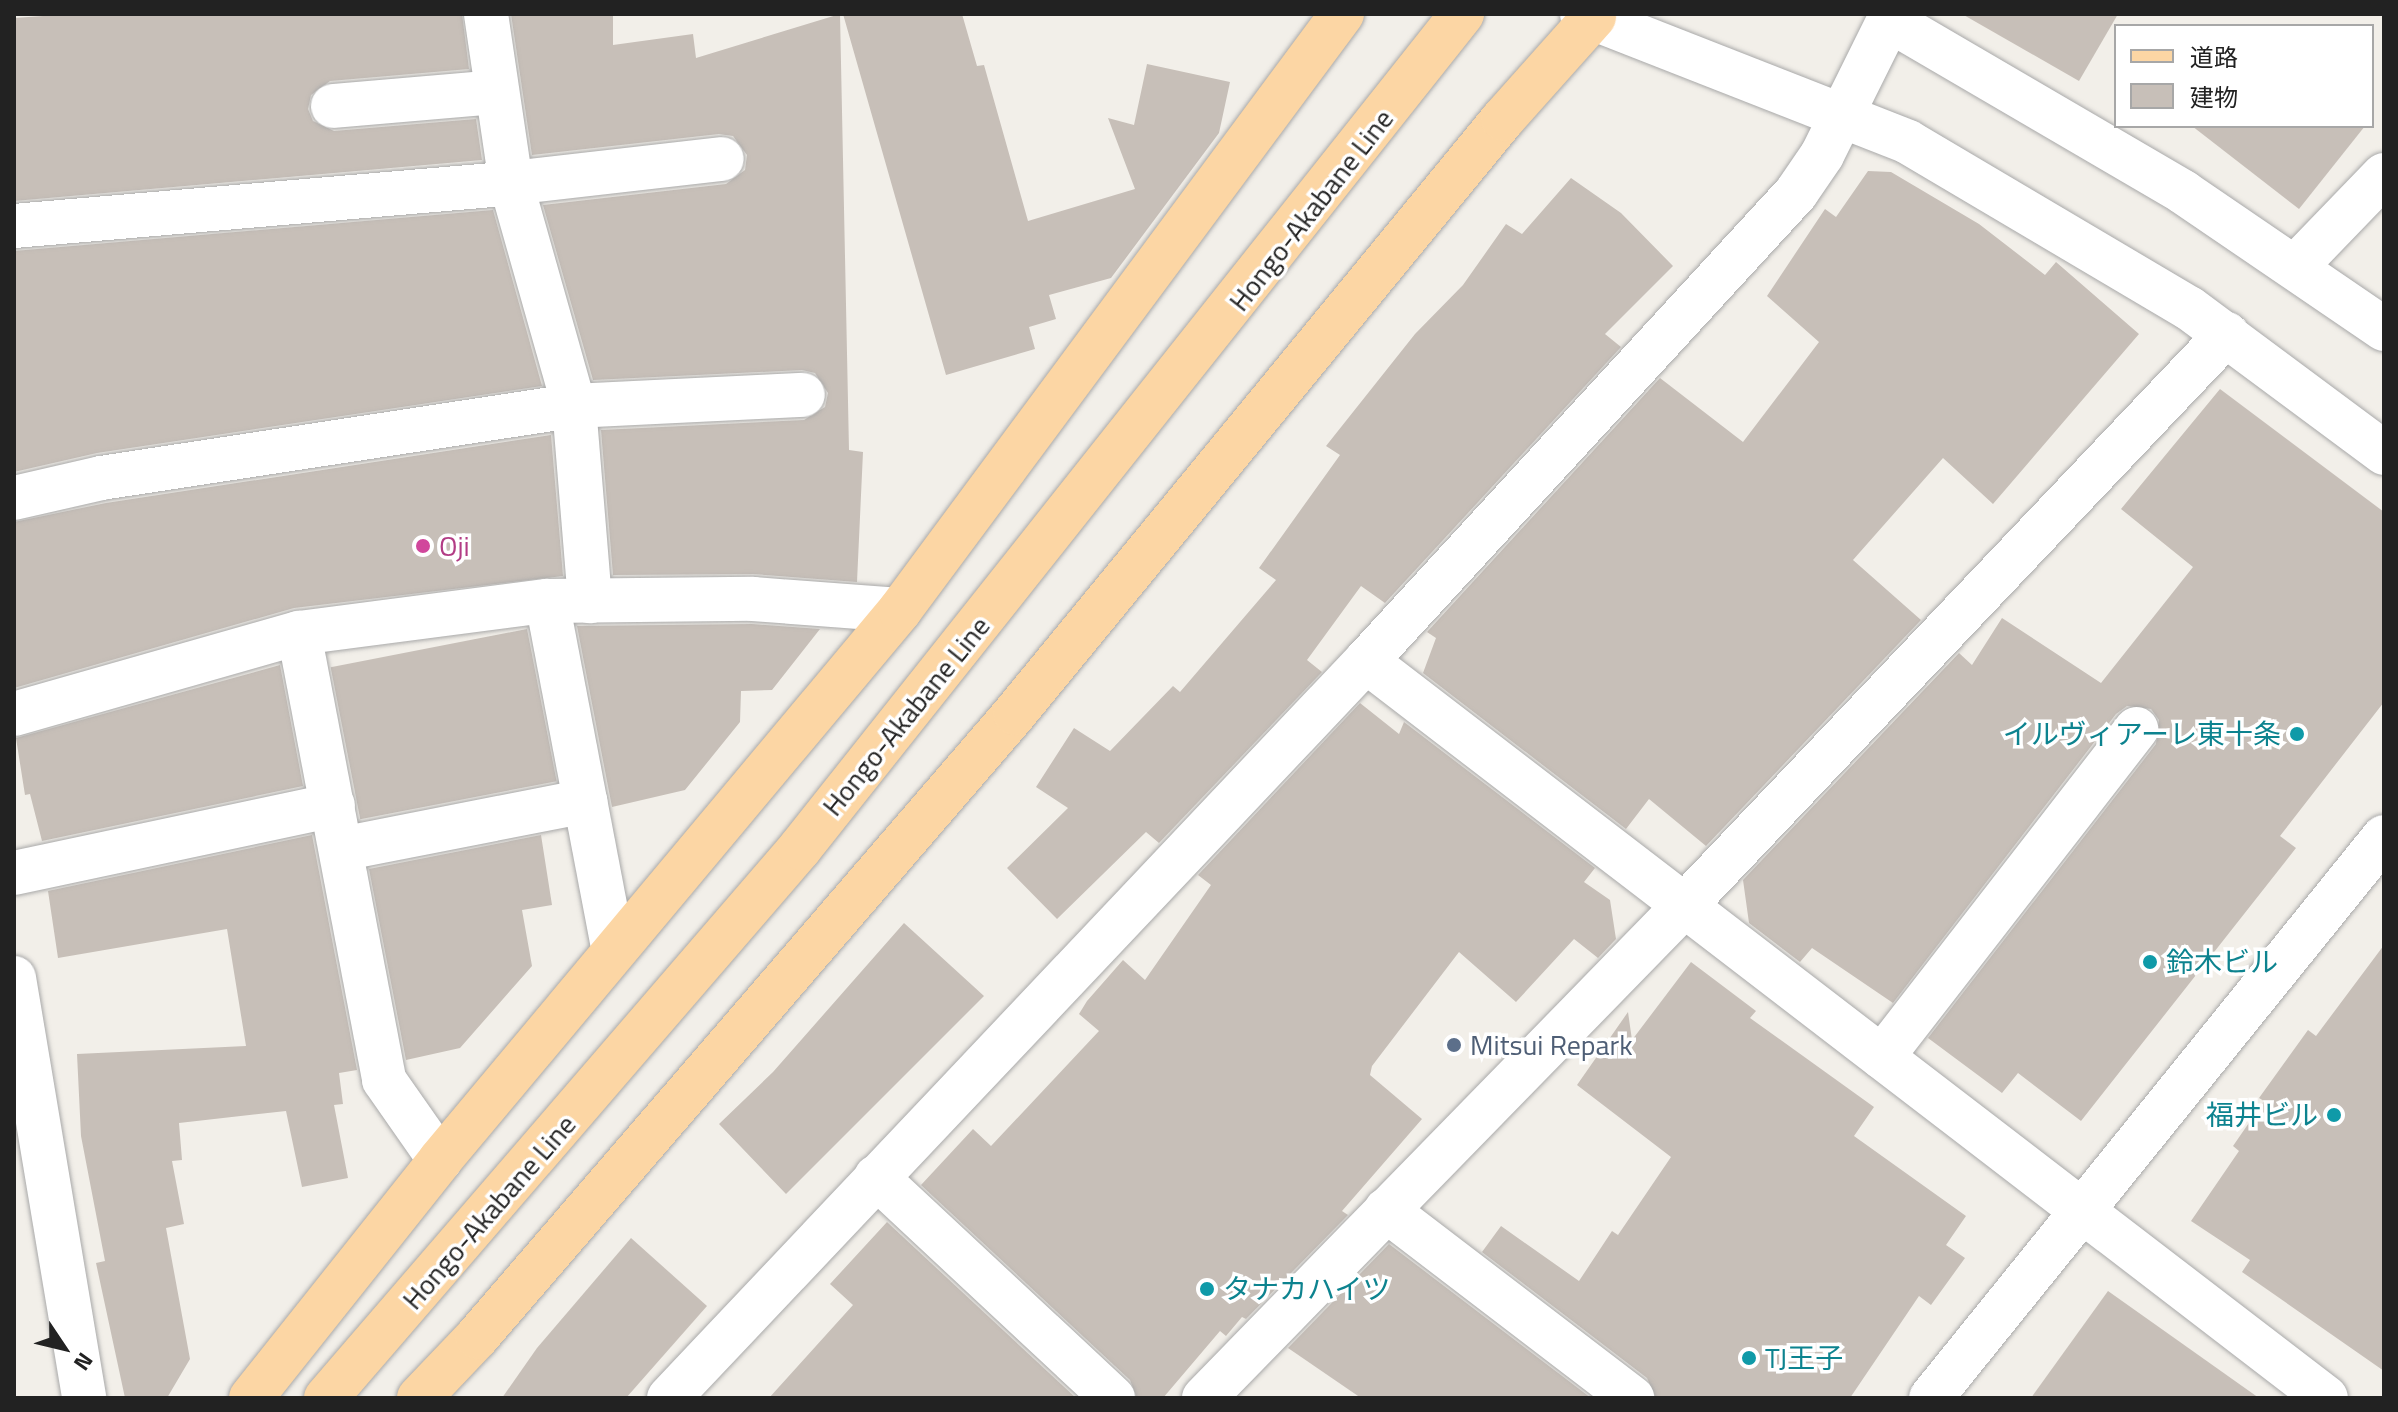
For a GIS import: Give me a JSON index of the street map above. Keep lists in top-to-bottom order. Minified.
{"streets":{"main road":["Hongo-Akabane Line"]},"places":["Oji","イルヴィアーレ東十条","鈴木ビル","Mitsui Repark","福井ビル","タナカハイツ","TJ王子"],"legend":["道路","建物"],"north":"bottom right"}
